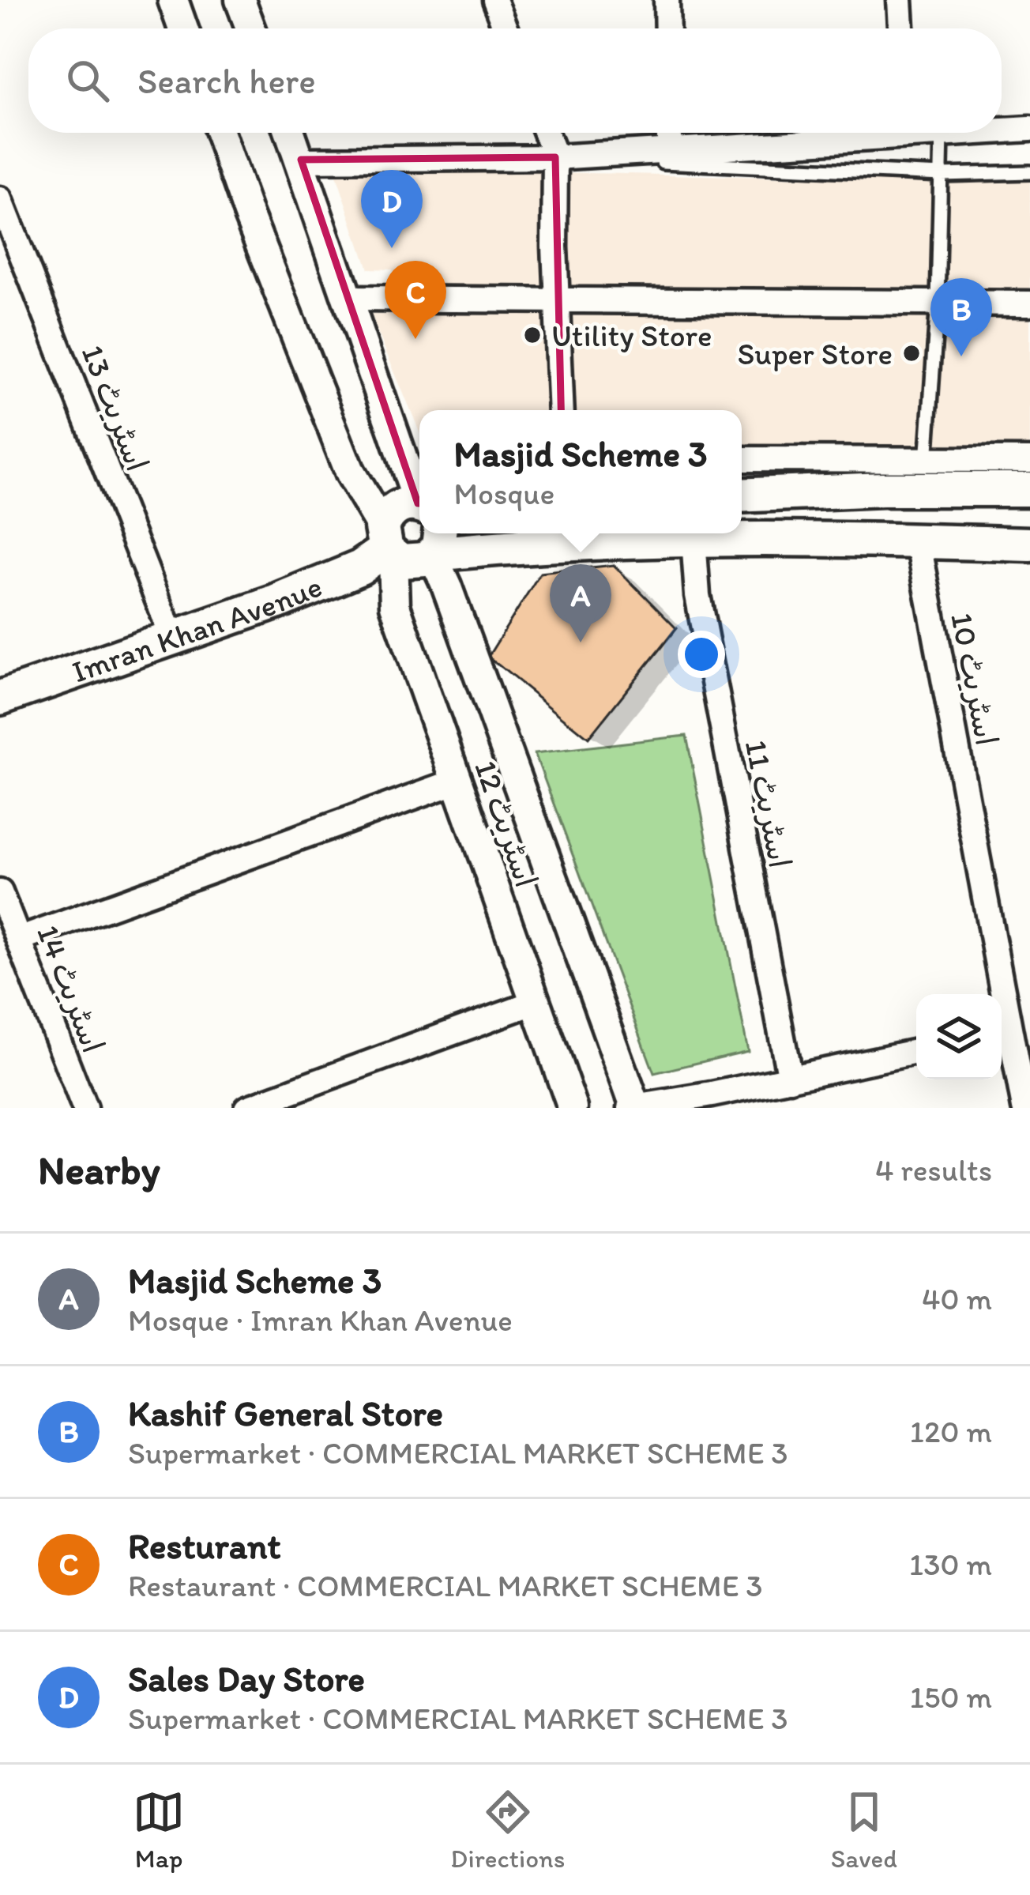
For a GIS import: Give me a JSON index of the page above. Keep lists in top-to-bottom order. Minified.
{"streets":{"main road":["Imran Khan Avenue"],"street":["اسٹریٹ 13","اسٹریٹ 10","اسٹریٹ 11","اسٹریٹ 12","اسٹریٹ 14"]},"crossings":[["اسٹریٹ 13","Imran Khan Avenue"],["Imran Khan Avenue","اسٹریٹ 12"]],"places":["Utility Store","Super Store"],"page":{"search":"Search here","pins":["D","C","B","A"],"popup":["Masjid Scheme 3","Mosque"],"heading":["Nearby","4 results"],"list":[{"mark":"A","name":"Masjid Scheme 3","note":"Mosque · Imran Khan Avenue","value":"40 m"},{"mark":"B","name":"Kashif General Store","note":"Supermarket · COMMERCIAL MARKET SCHEME 3","value":"120 m"},{"mark":"C","name":"Resturant","note":"Restaurant · COMMERCIAL MARKET SCHEME 3","value":"130 m"},{"mark":"D","name":"Sales Day Store","note":"Supermarket · COMMERCIAL MARKET SCHEME 3","value":"150 m"}],"nav":["Map","Directions","Saved"]}}
